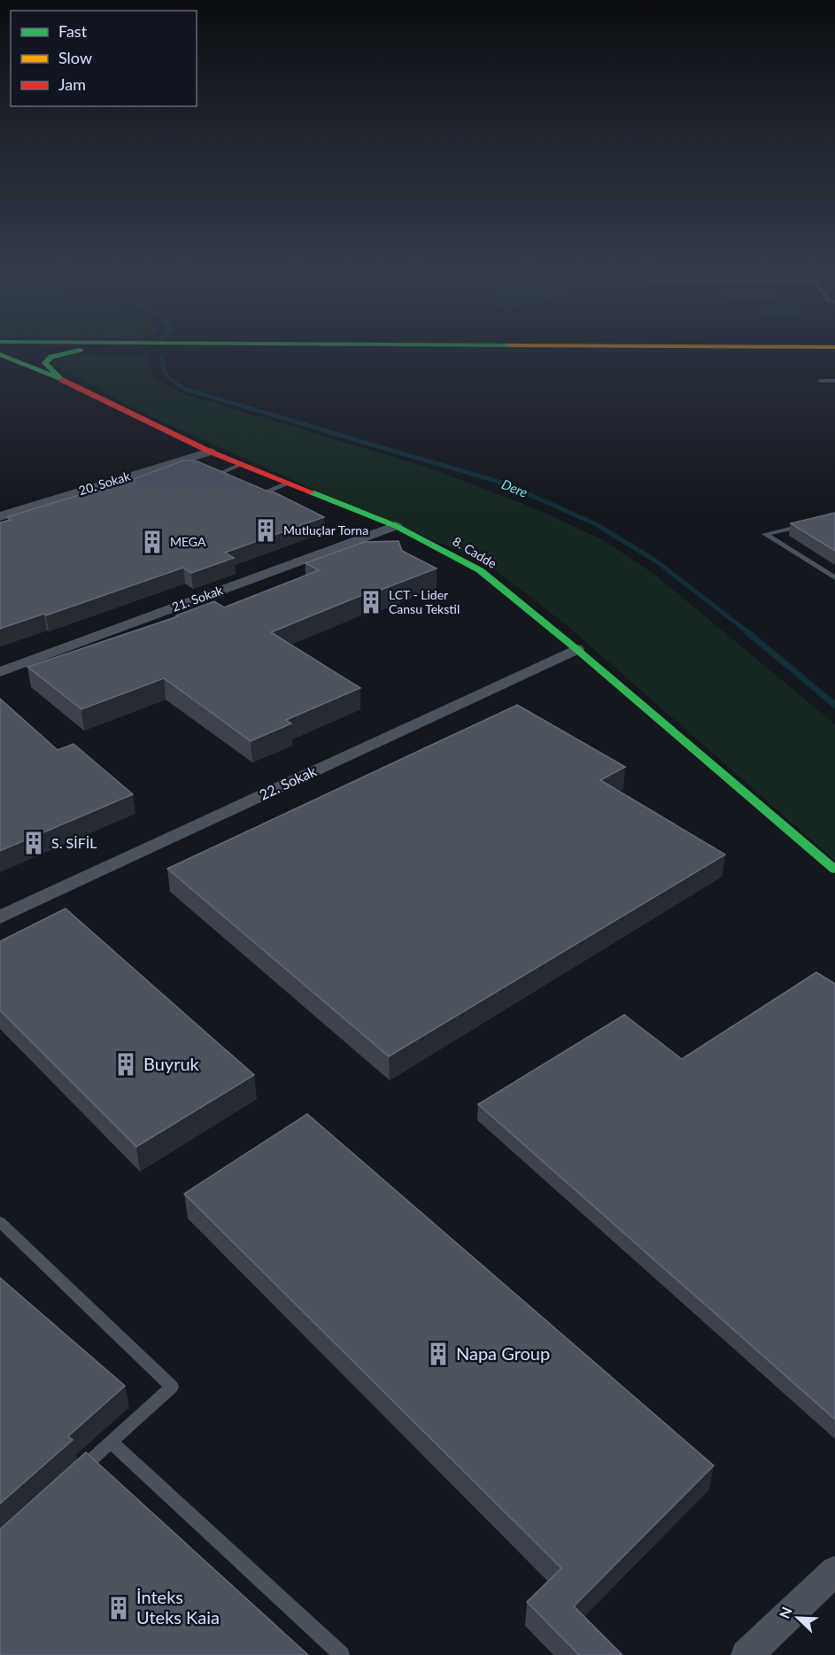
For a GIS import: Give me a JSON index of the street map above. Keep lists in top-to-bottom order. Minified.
{"streets":{"main road":["8. Cadde"],"street":["20. Sokak","21. Sokak","22. Sokak"]},"crossings":[["20. Sokak","8. Cadde"],["8. Cadde","21. Sokak"],["8. Cadde","22. Sokak"]],"water":["Dere"],"places":{"building":["Mutluçlar Torna","MEGA","LCT - Lider Cansu Tekstil","S. SİFİL","Buyruk","Napa Group","İnteks Uteks Kaia"]},"legend":["Fast","Slow","Jam"],"north":"top left"}
